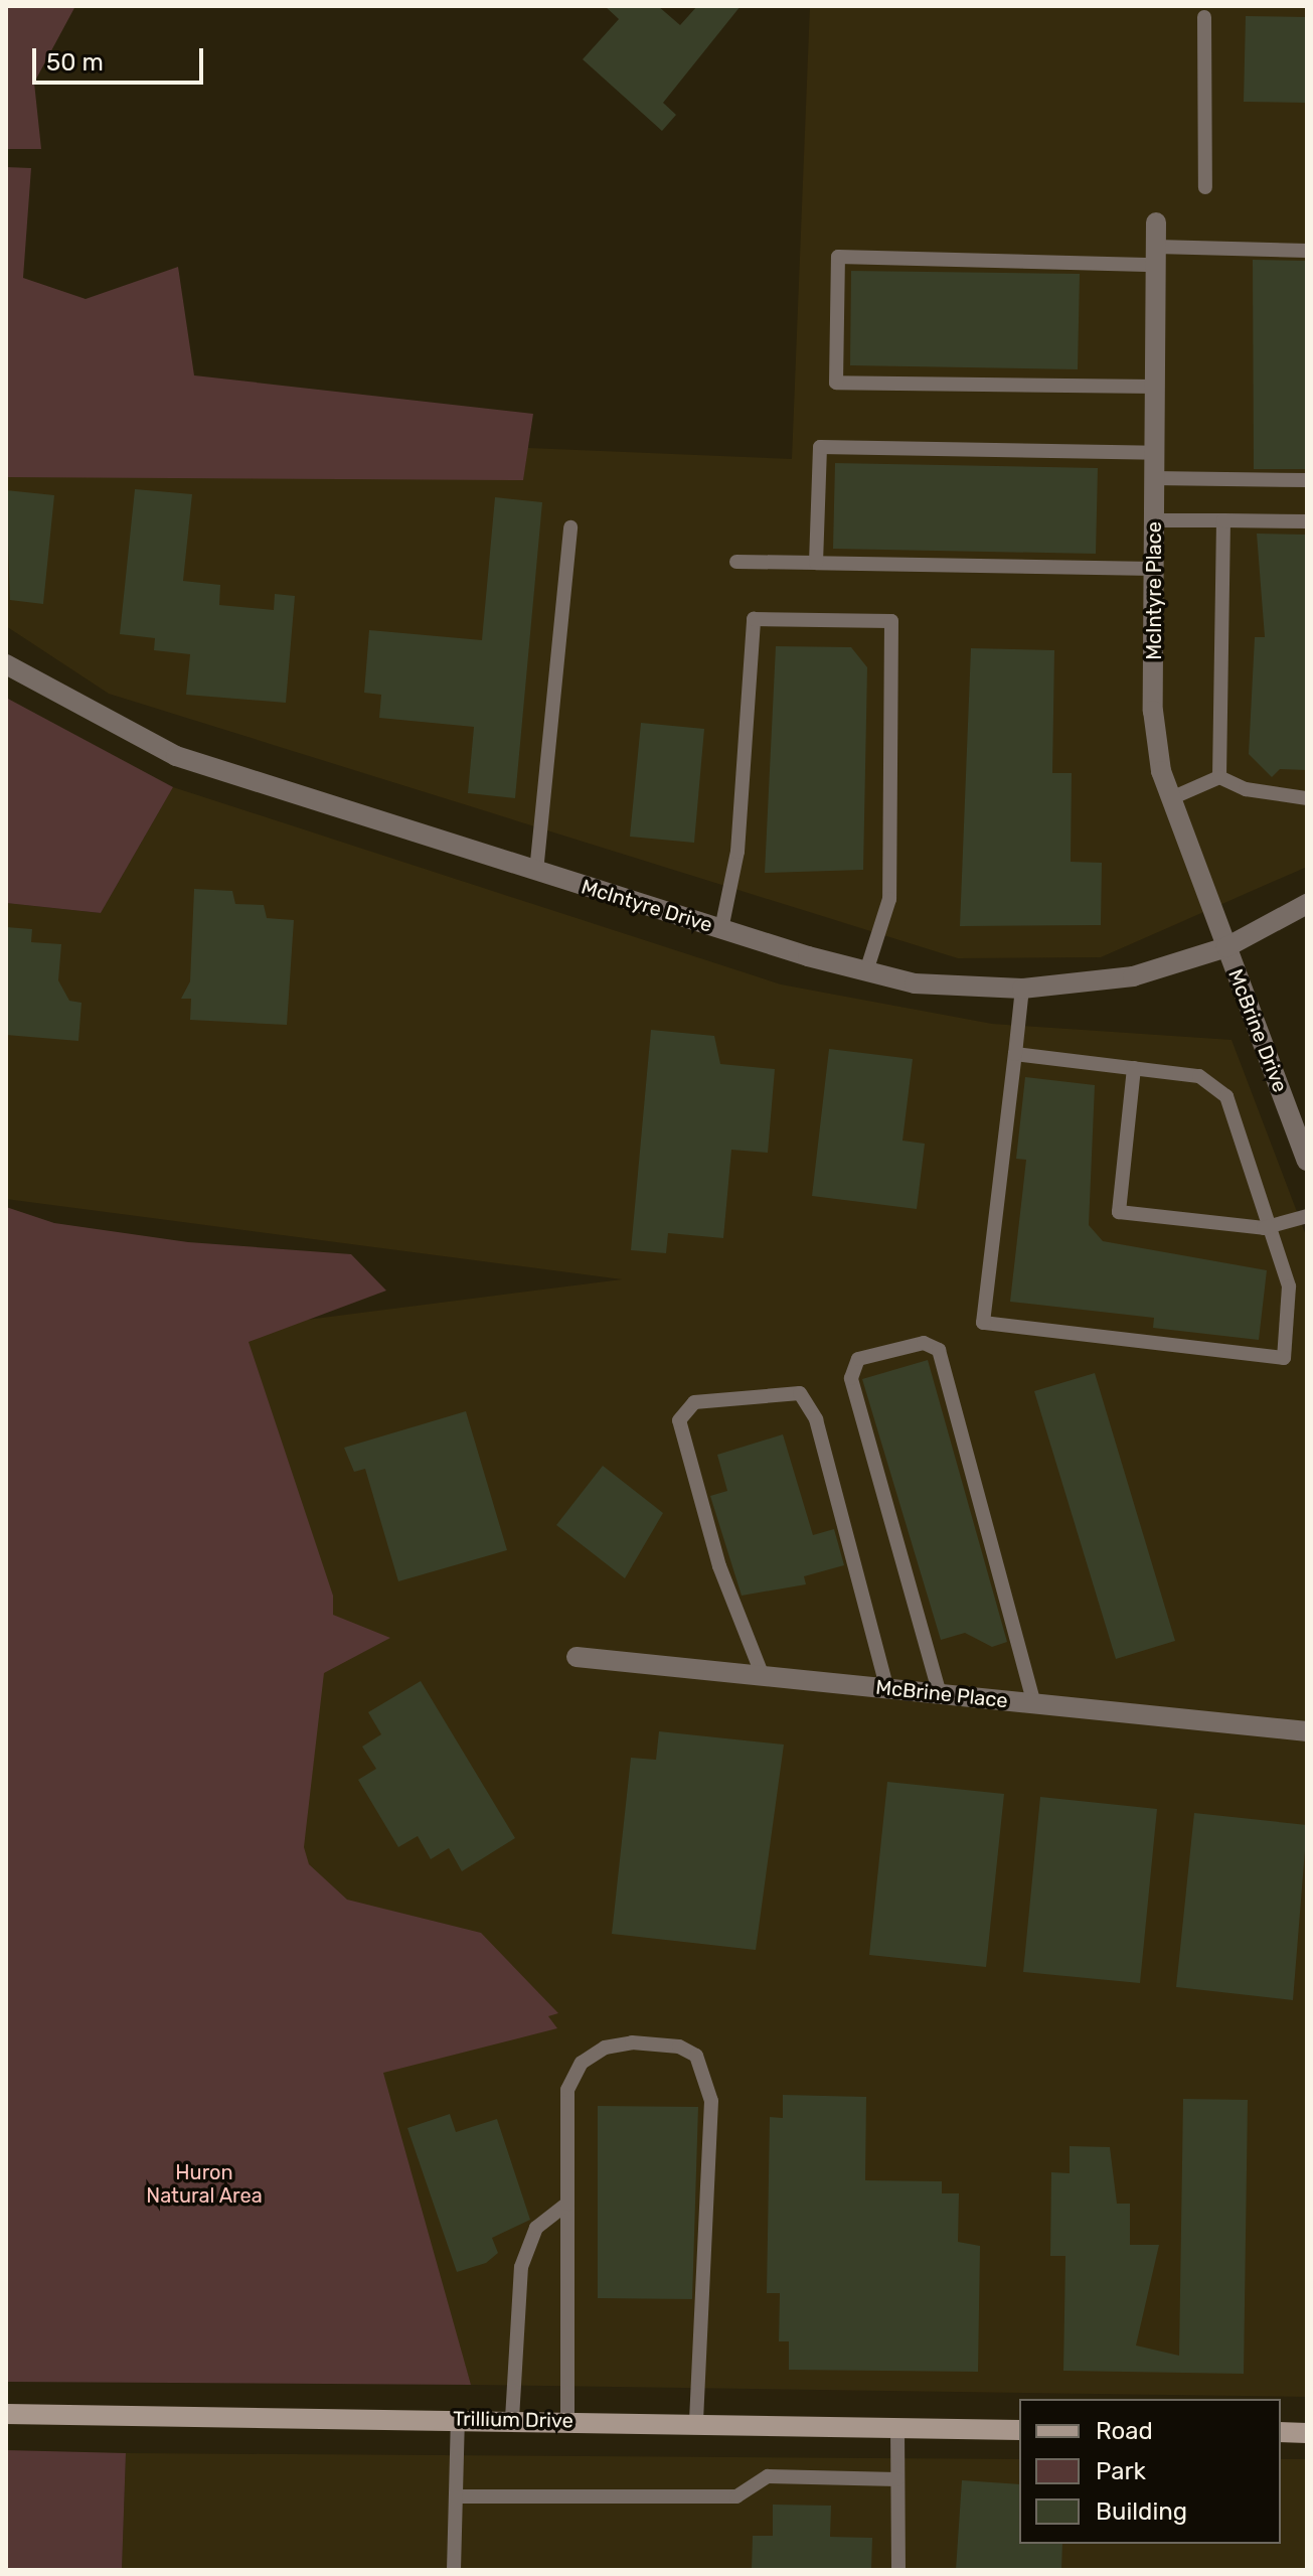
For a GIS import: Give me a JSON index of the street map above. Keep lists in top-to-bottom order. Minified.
{"streets":{"street":["McIntyre Place","McIntyre Drive","McBrine Drive","McBrine Place","Trillium Drive"]},"crossings":[["McIntyre Place","McIntyre Drive"],["McIntyre Place","McBrine Drive"],["McIntyre Drive","McBrine Drive"]],"parks":["Huron Natural Area"],"legend":["Road","Park","Building"],"scale_bar":"50 m"}
